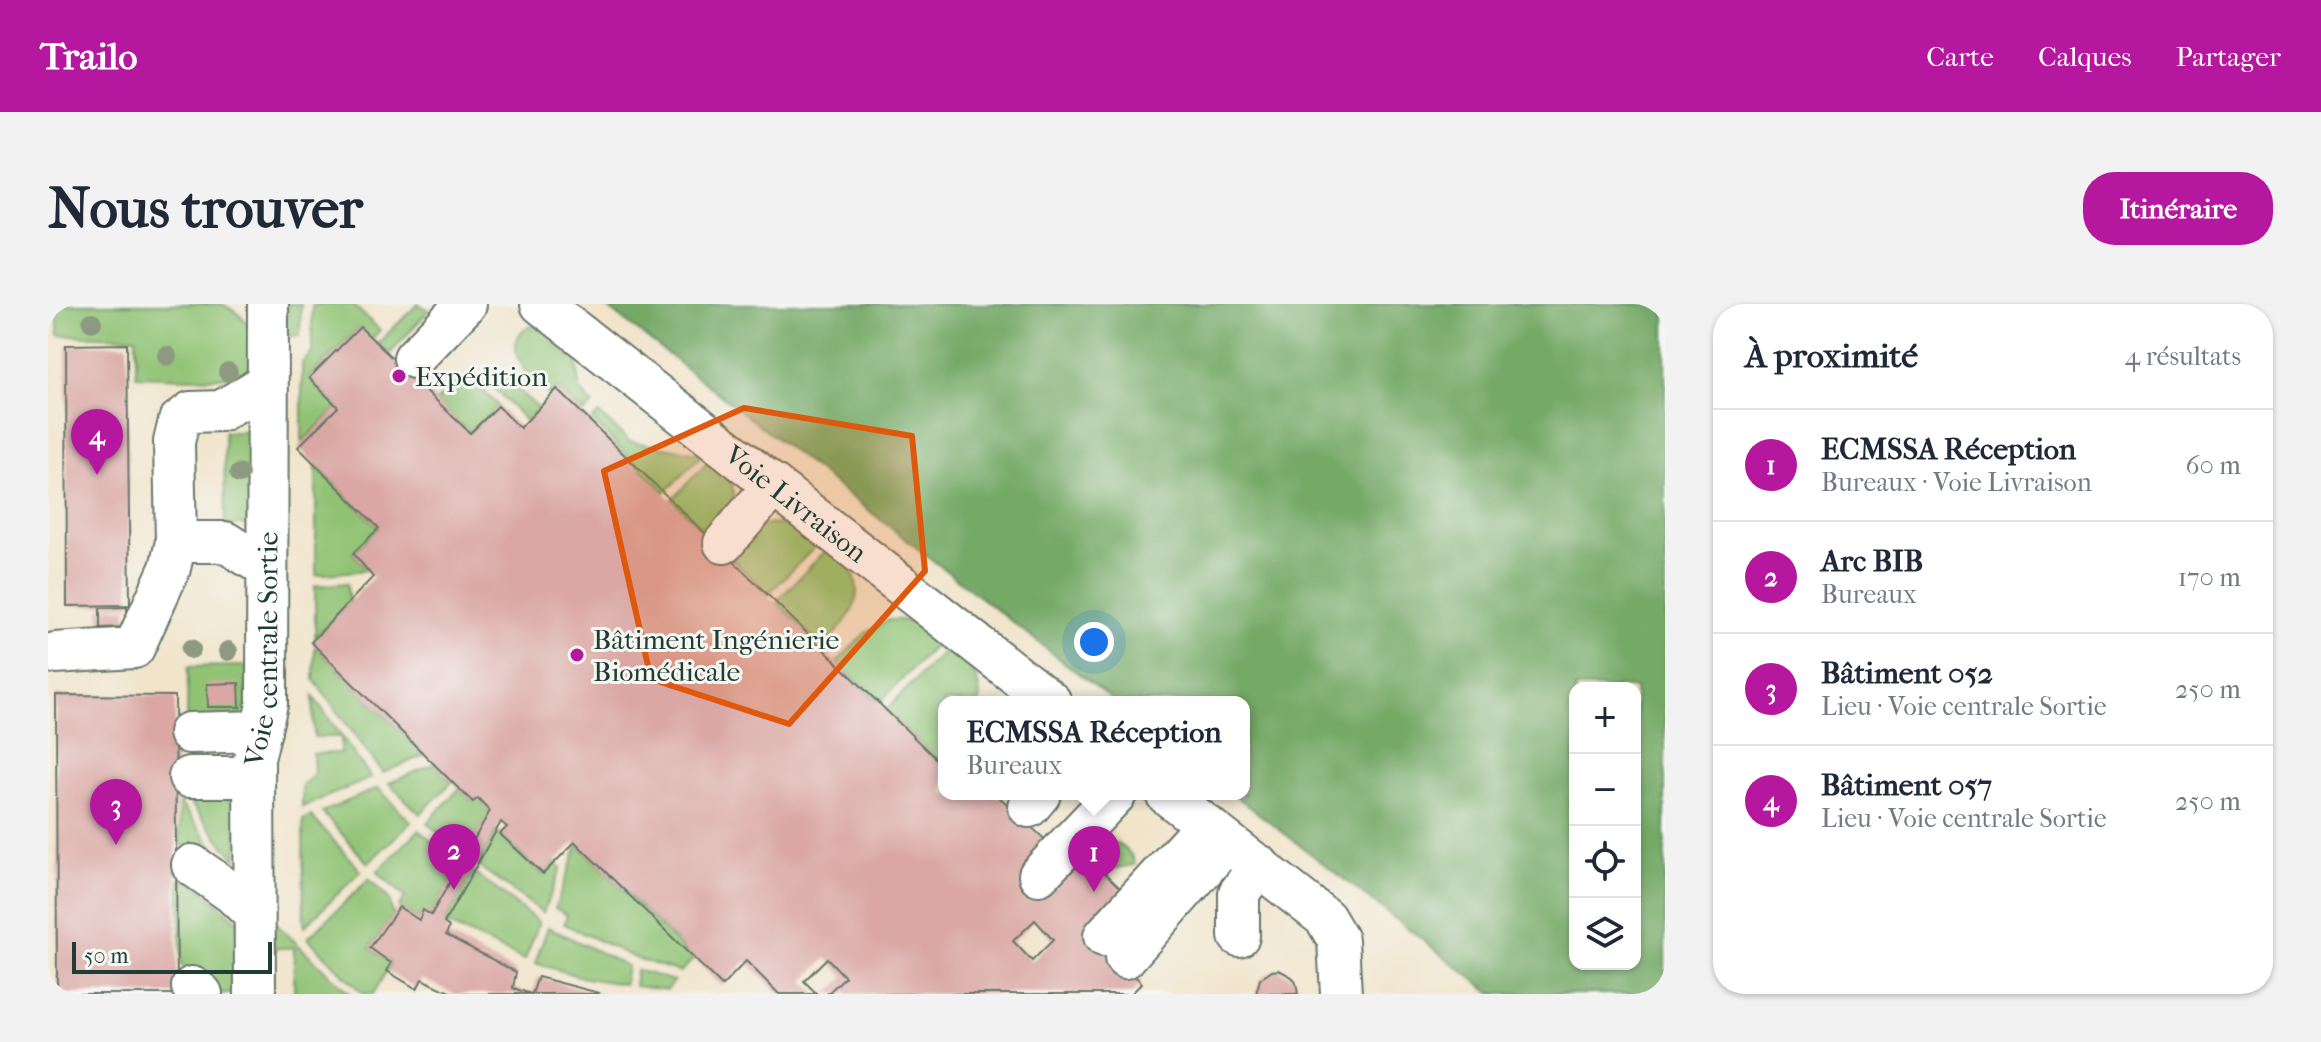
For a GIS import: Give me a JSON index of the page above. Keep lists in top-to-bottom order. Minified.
{"streets":{"street":["Voie Livraison","Voie centrale Sortie"]},"places":["Expédition","Bâtiment Ingénierie Biomédicale"],"scale_bar":"50 m","page":{"header":"Trailo","nav":["Carte","Calques","Partager"],"buttons":"Itinéraire","title":"Nous trouver","heading":["À proximité","4 résultats"],"list":[{"mark":"1","name":"ECMSSA Réception","note":"Bureaux · Voie Livraison","value":"60 m"},{"mark":"2","name":"Arc BIB","note":"Bureaux","value":"170 m"},{"mark":"3","name":"Bâtiment 052","note":"Lieu · Voie centrale Sortie","value":"250 m"},{"mark":"4","name":"Bâtiment 057","note":"Lieu · Voie centrale Sortie","value":"250 m"}],"pins":["4","3","2","1"],"map_buttons":["+","−"],"popup":["ECMSSA Réception","Bureaux"],"scale":"50 m"}}
